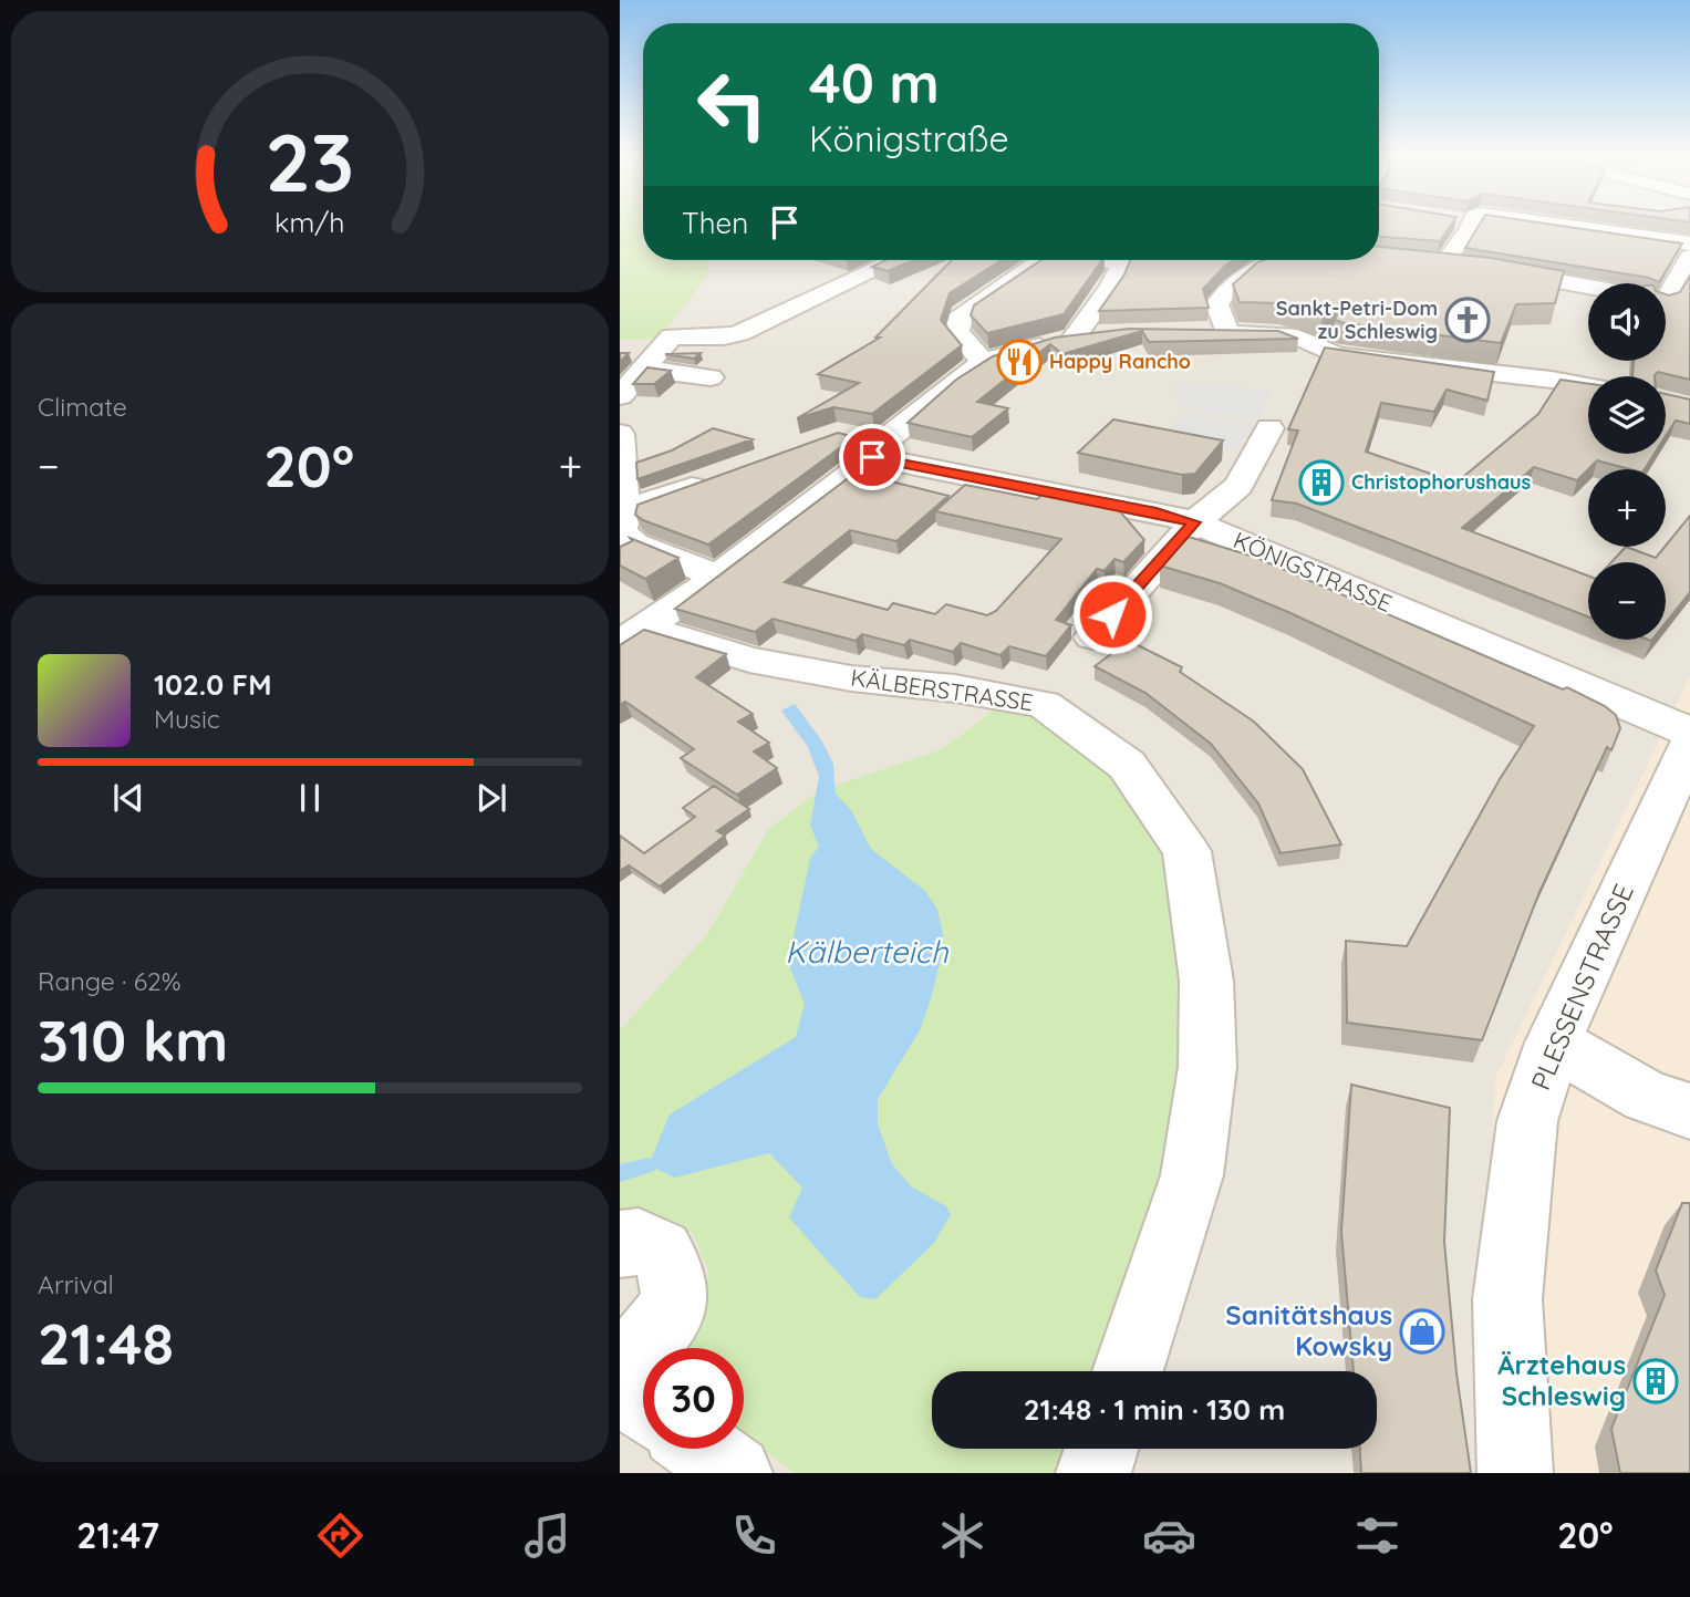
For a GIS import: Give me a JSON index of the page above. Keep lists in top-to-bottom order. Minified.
{"streets":{"street":["KÖNIGSTRASSE","KÄLBERSTRASSE","PLESSENSTRASSE"]},"water":["Kälberteich"],"places":{"church":["Sankt-Petri-Dom zu Schleswig"],"restaurant":["Happy Rancho"],"building":["Christophorushaus","Ärztehaus Schleswig"],"shop":["Sanitätshaus Kowsky"]},"page":{"turn":["40 m","Königstraße"],"then":"Then","map_buttons":["+","−"],"tile":["Climate",["Range · 62%","310 km"],["Arrival","21:48"]],"heat":["−","20°","+"],"song":["102.0 FM","Music"],"limit":"30","trip":"21:48 · 1 min · 130 m","tabs":["21:47","20°"],"gauge":["23","km/h"]}}
